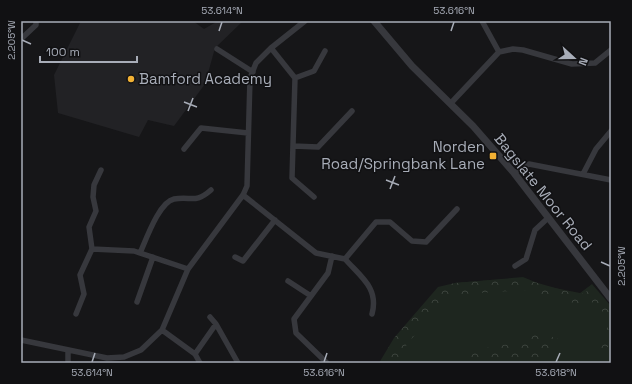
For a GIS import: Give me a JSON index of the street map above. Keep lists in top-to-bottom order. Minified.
{"streets":{"street":["Bagslate Moor Road"]},"places":{"other":["Bamford Academy"],"transit":["Norden Road/Springbank Lane"]},"scale_bar":"100 m","north":"right","coordinates":["53.614°N","53.616°N","2.205°W","53.618°N"]}
